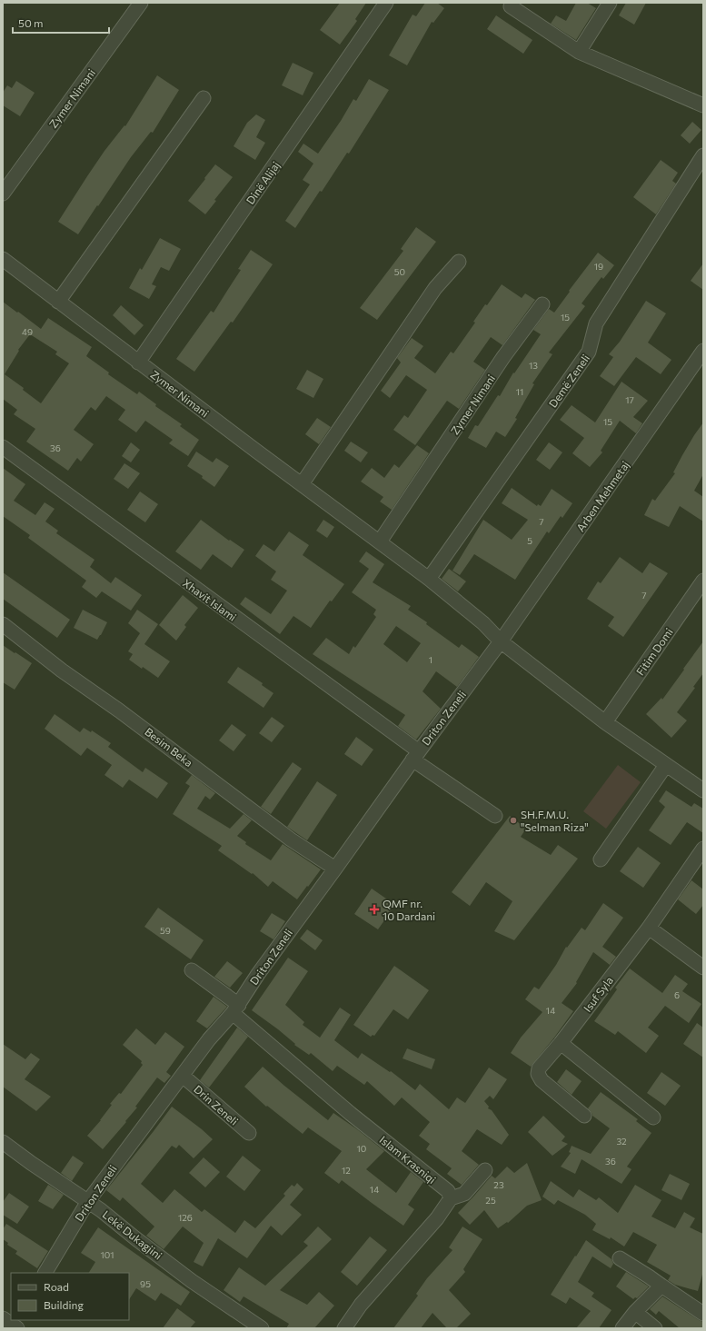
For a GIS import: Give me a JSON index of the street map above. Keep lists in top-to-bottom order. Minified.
{"streets":{"street":["Zymer Nimani","Dinë Alijaj","Demë Zeneli","Arben Mehmetaj","Xhavit Islami","Fitim Domi","Driton Zeneli","Besim Beka","Isuf Syla","Drin Zeneli","Islam Krasniqi","Lekë Dukagjini"]},"crossings":[["Zymer Nimani","Dinë Alijaj"],["Zymer Nimani","Demë Zeneli"],["Zymer Nimani","Arben Mehmetaj"],["Zymer Nimani","Driton Zeneli"],["Arben Mehmetaj","Driton Zeneli"],["Xhavit Islami","Driton Zeneli"],["Driton Zeneli","Besim Beka"],["Driton Zeneli","Drin Zeneli"],["Driton Zeneli","Islam Krasniqi"],["Driton Zeneli","Lekë Dukagjini"]],"places":{"other":["SH.F.M.U. \"Selman Riza\""],"health":["QMF nr. 10 Dardani"]},"house_numbers":["19","50","15","49","13","11","17","15","36","7","5","7","1","59","6","14","32","10","36","12","23","14","25","126","101","95"],"legend":["Road","Building"],"scale_bar":"50 m"}
